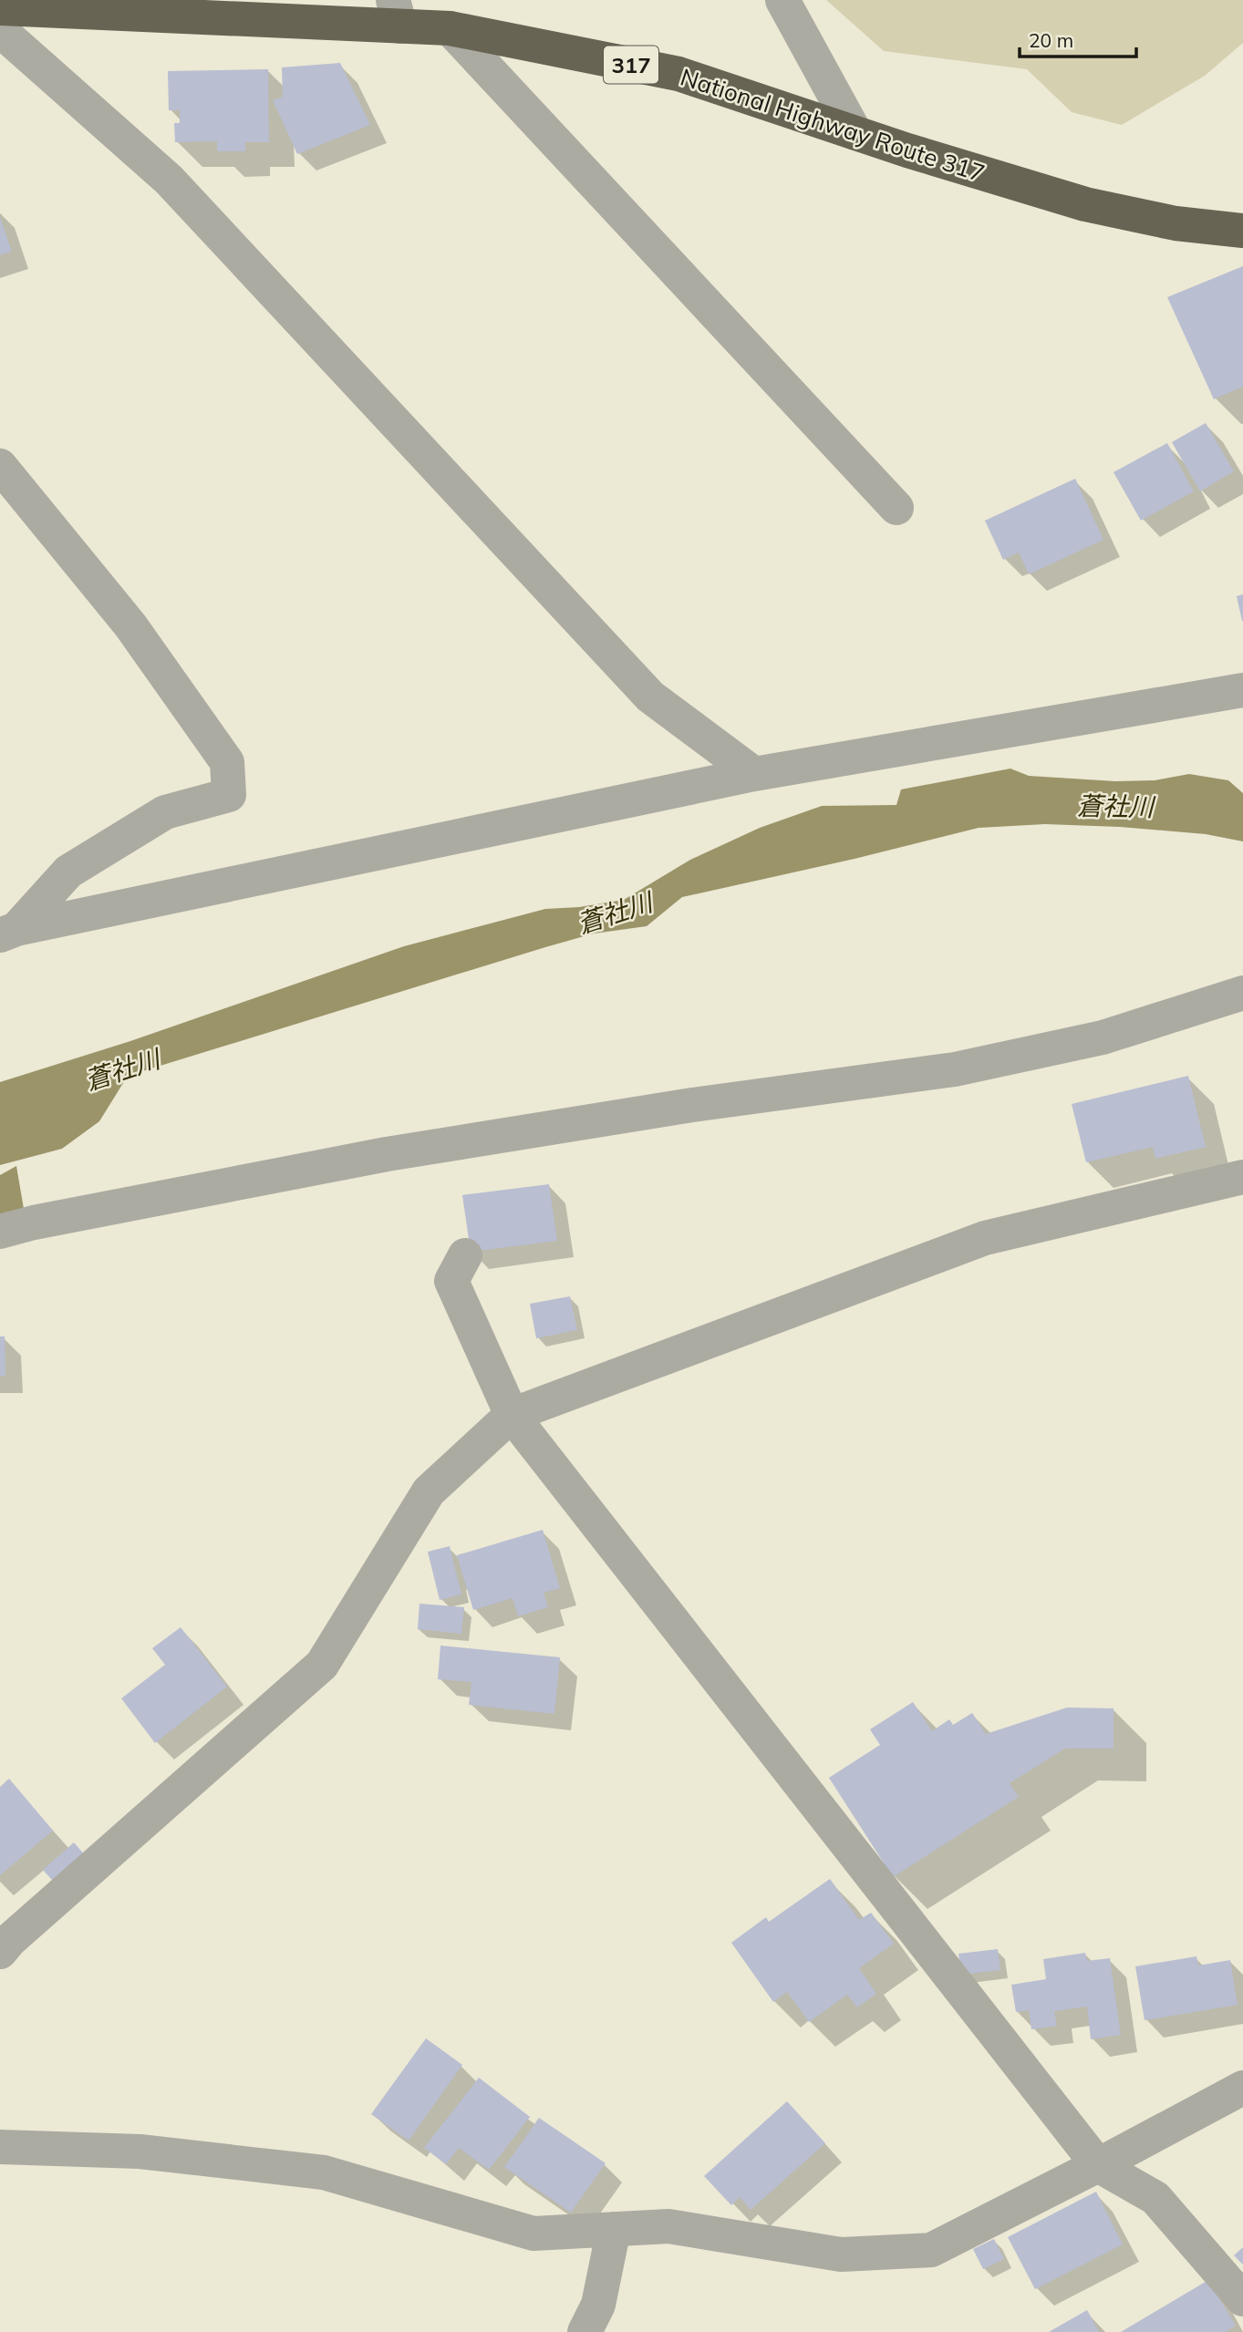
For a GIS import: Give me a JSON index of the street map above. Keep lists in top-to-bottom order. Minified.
{"streets":{"highway":["317","National Highway Route 317"]},"water":["蒼社川"],"scale_bar":"20 m"}
